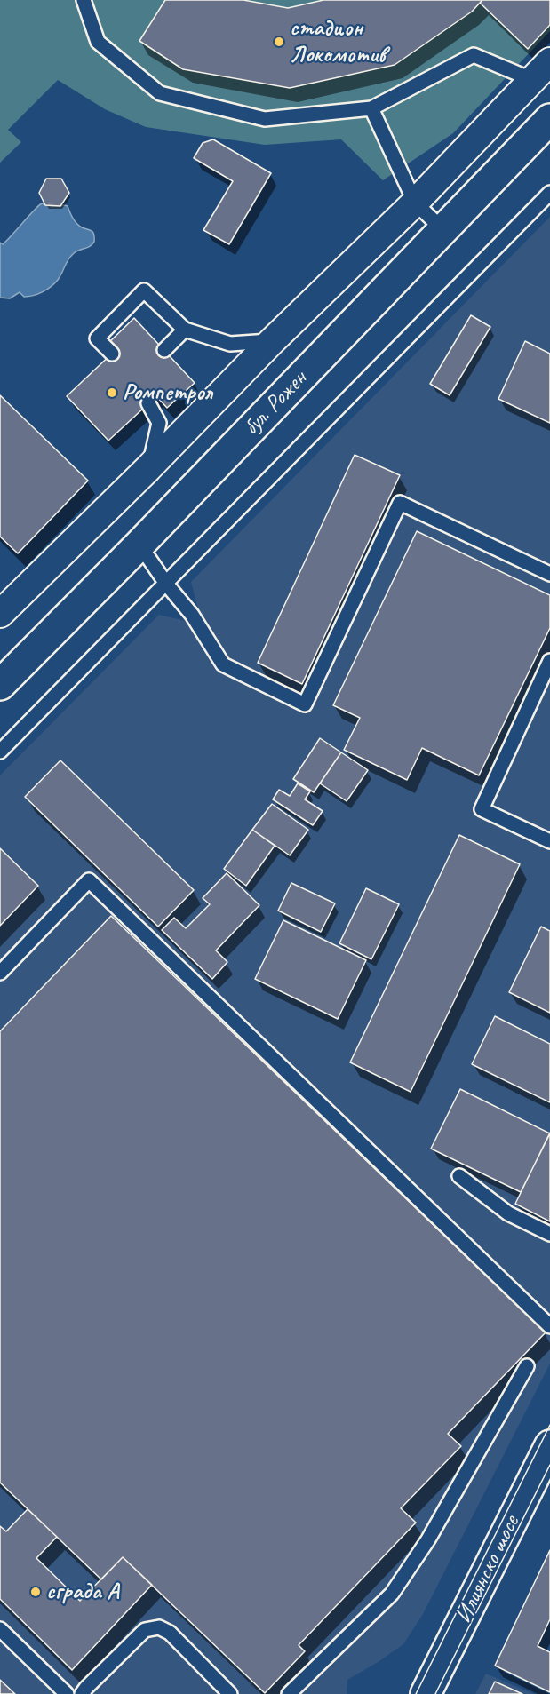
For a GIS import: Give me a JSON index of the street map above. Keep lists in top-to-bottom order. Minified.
{"streets":{"main road":["бул. Рожен","Илиянско шосе"]},"places":["стадион Локомотив","Ромпетрол","сграда А"]}
